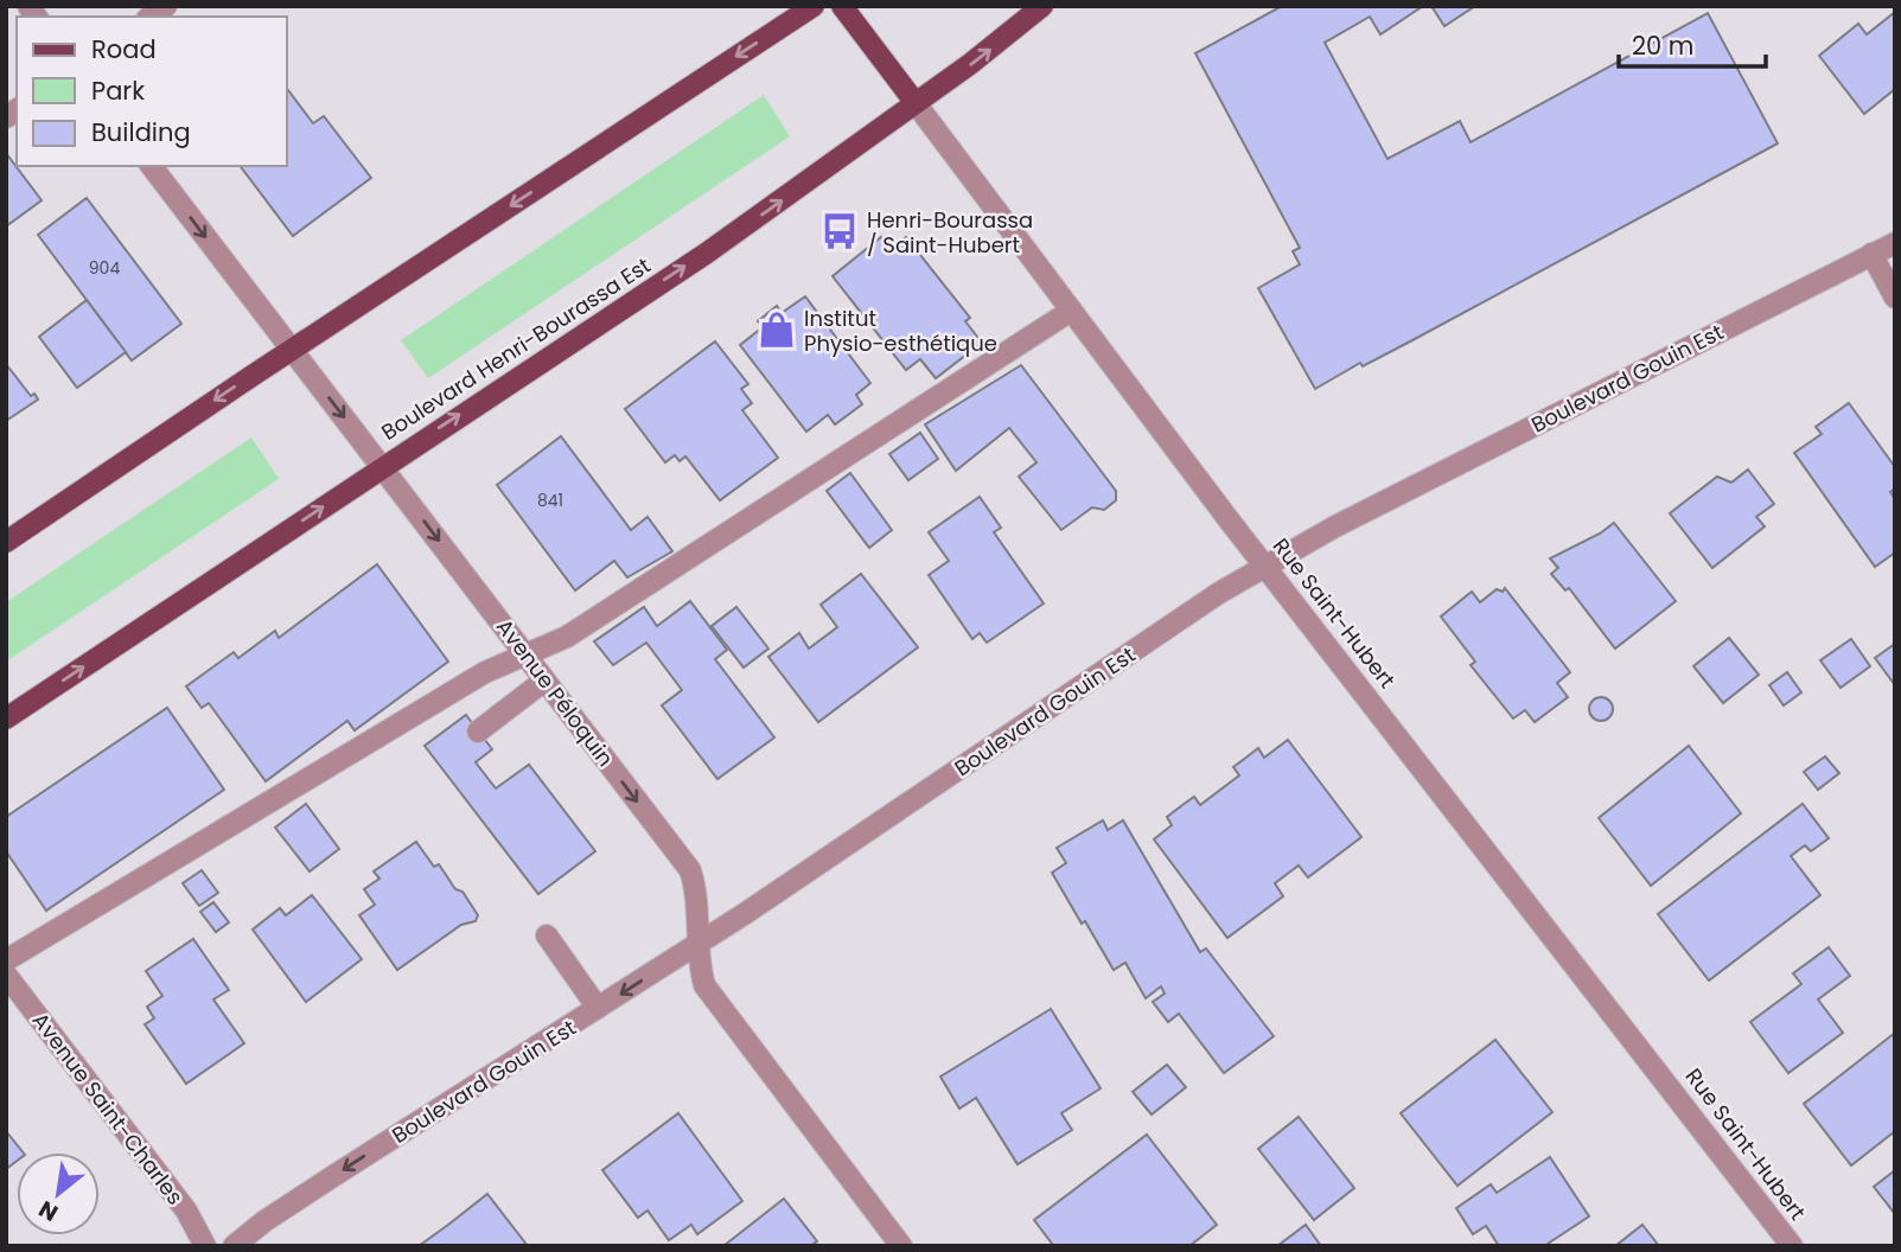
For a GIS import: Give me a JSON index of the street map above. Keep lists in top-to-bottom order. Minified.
{"streets":{"main road":["Boulevard Henri-Bourassa Est","Rue Saint-Hubert"],"street":["Boulevard Gouin Est","Avenue Péloquin","Avenue Saint-Charles"]},"crossings":[["Boulevard Henri-Bourassa Est","Rue Saint-Hubert"],["Boulevard Henri-Bourassa Est","Avenue Péloquin"],["Boulevard Gouin Est","Rue Saint-Hubert"],["Boulevard Gouin Est","Avenue Péloquin"]],"one_way":["Avenue Péloquin"],"places":{"bus stop":["Henri-Bourassa / Saint-Hubert"],"shop":["Institut Physio-esthétique"]},"house_numbers":["904","841"],"legend":["Road","Park","Building"],"scale_bar":"20 m","north":"bottom left"}
